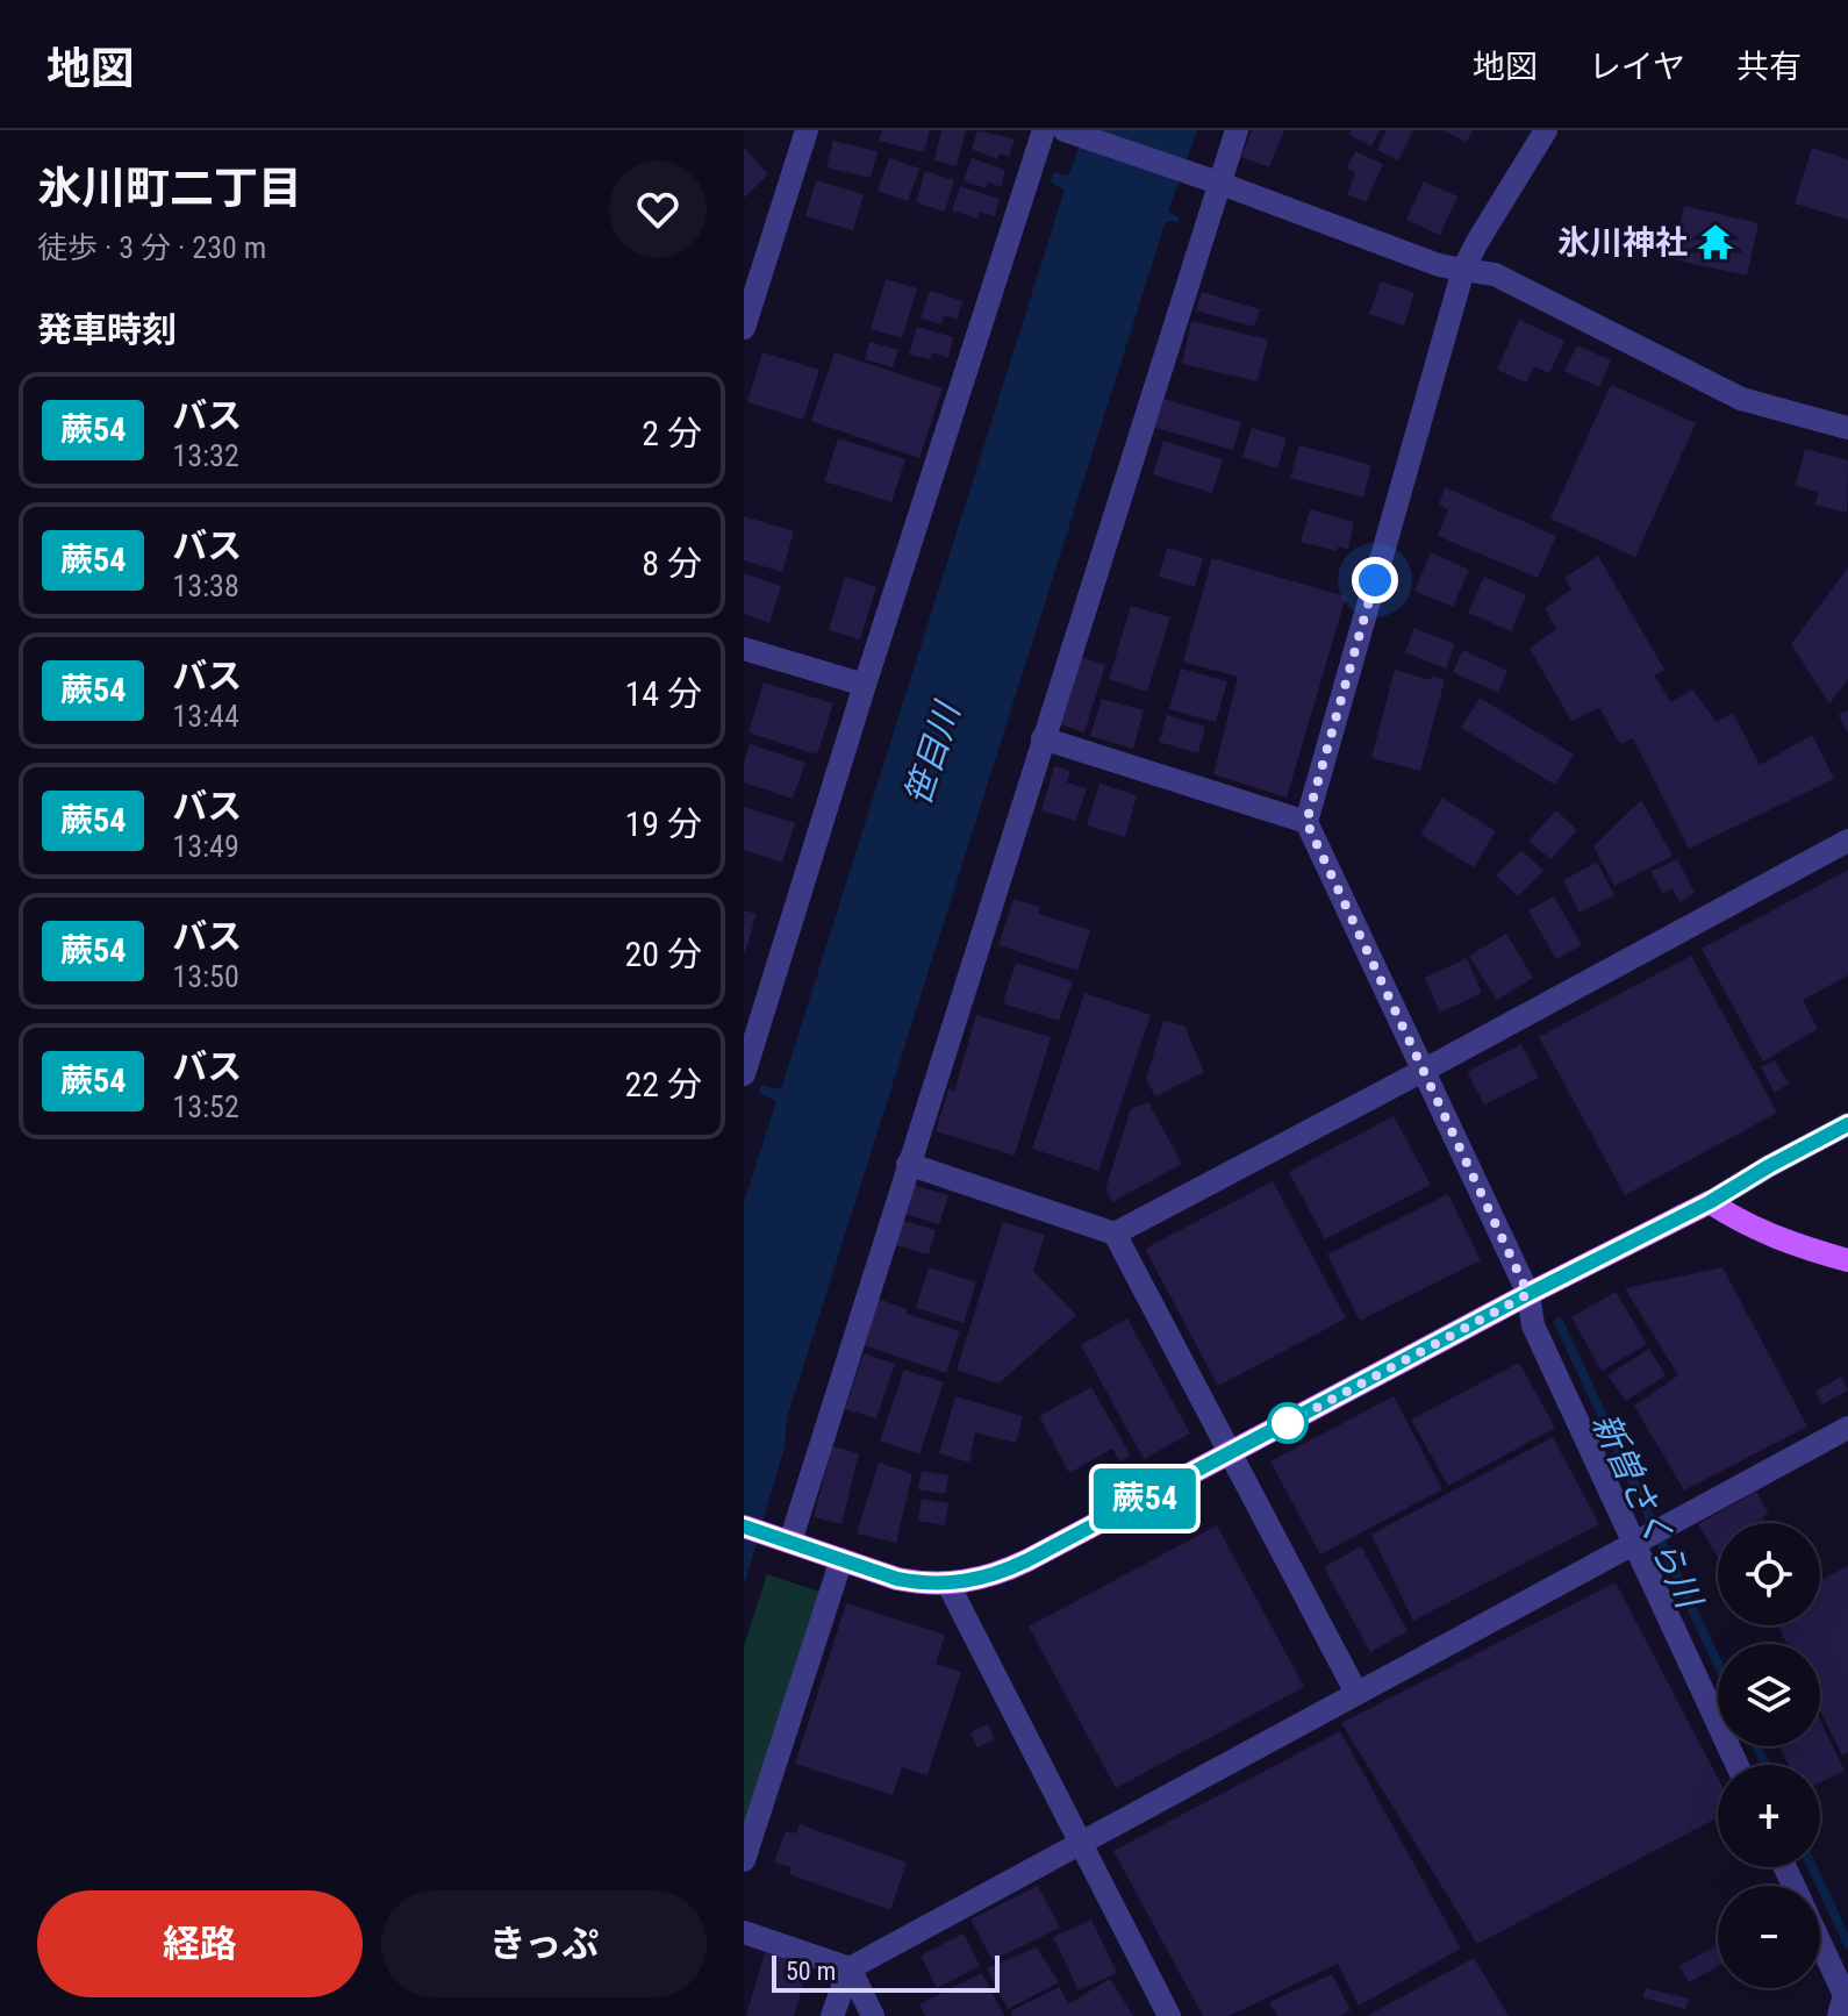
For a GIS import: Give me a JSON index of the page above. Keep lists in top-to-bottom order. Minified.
{"water":["笹目川","新曽さくら川"],"places":{"temple":["氷川神社"]},"lines":["bus line 蕨54"],"scale_bar":"50 m","page":{"header":"地図","nav":["地図","レイヤ","共有"],"heading":[["氷川町二丁目","徒歩 · 3 分 · 230 m"],"発車時刻"],"on_map":"蕨54","list":[{"mark":"蕨54","name":"バス","note":"13:32","value":"2 分"},{"mark":"蕨54","name":"バス","note":"13:38","value":"8 分"},{"mark":"蕨54","name":"バス","note":"13:44","value":"14 分"},{"mark":"蕨54","name":"バス","note":"13:49","value":"19 分"},{"mark":"蕨54","name":"バス","note":"13:50","value":"20 分"},{"mark":"蕨54","name":"バス","note":"13:52","value":"22 分"}],"map_buttons":["+","−"],"buttons":["経路","きっぷ"],"scale":"50 m"}}
